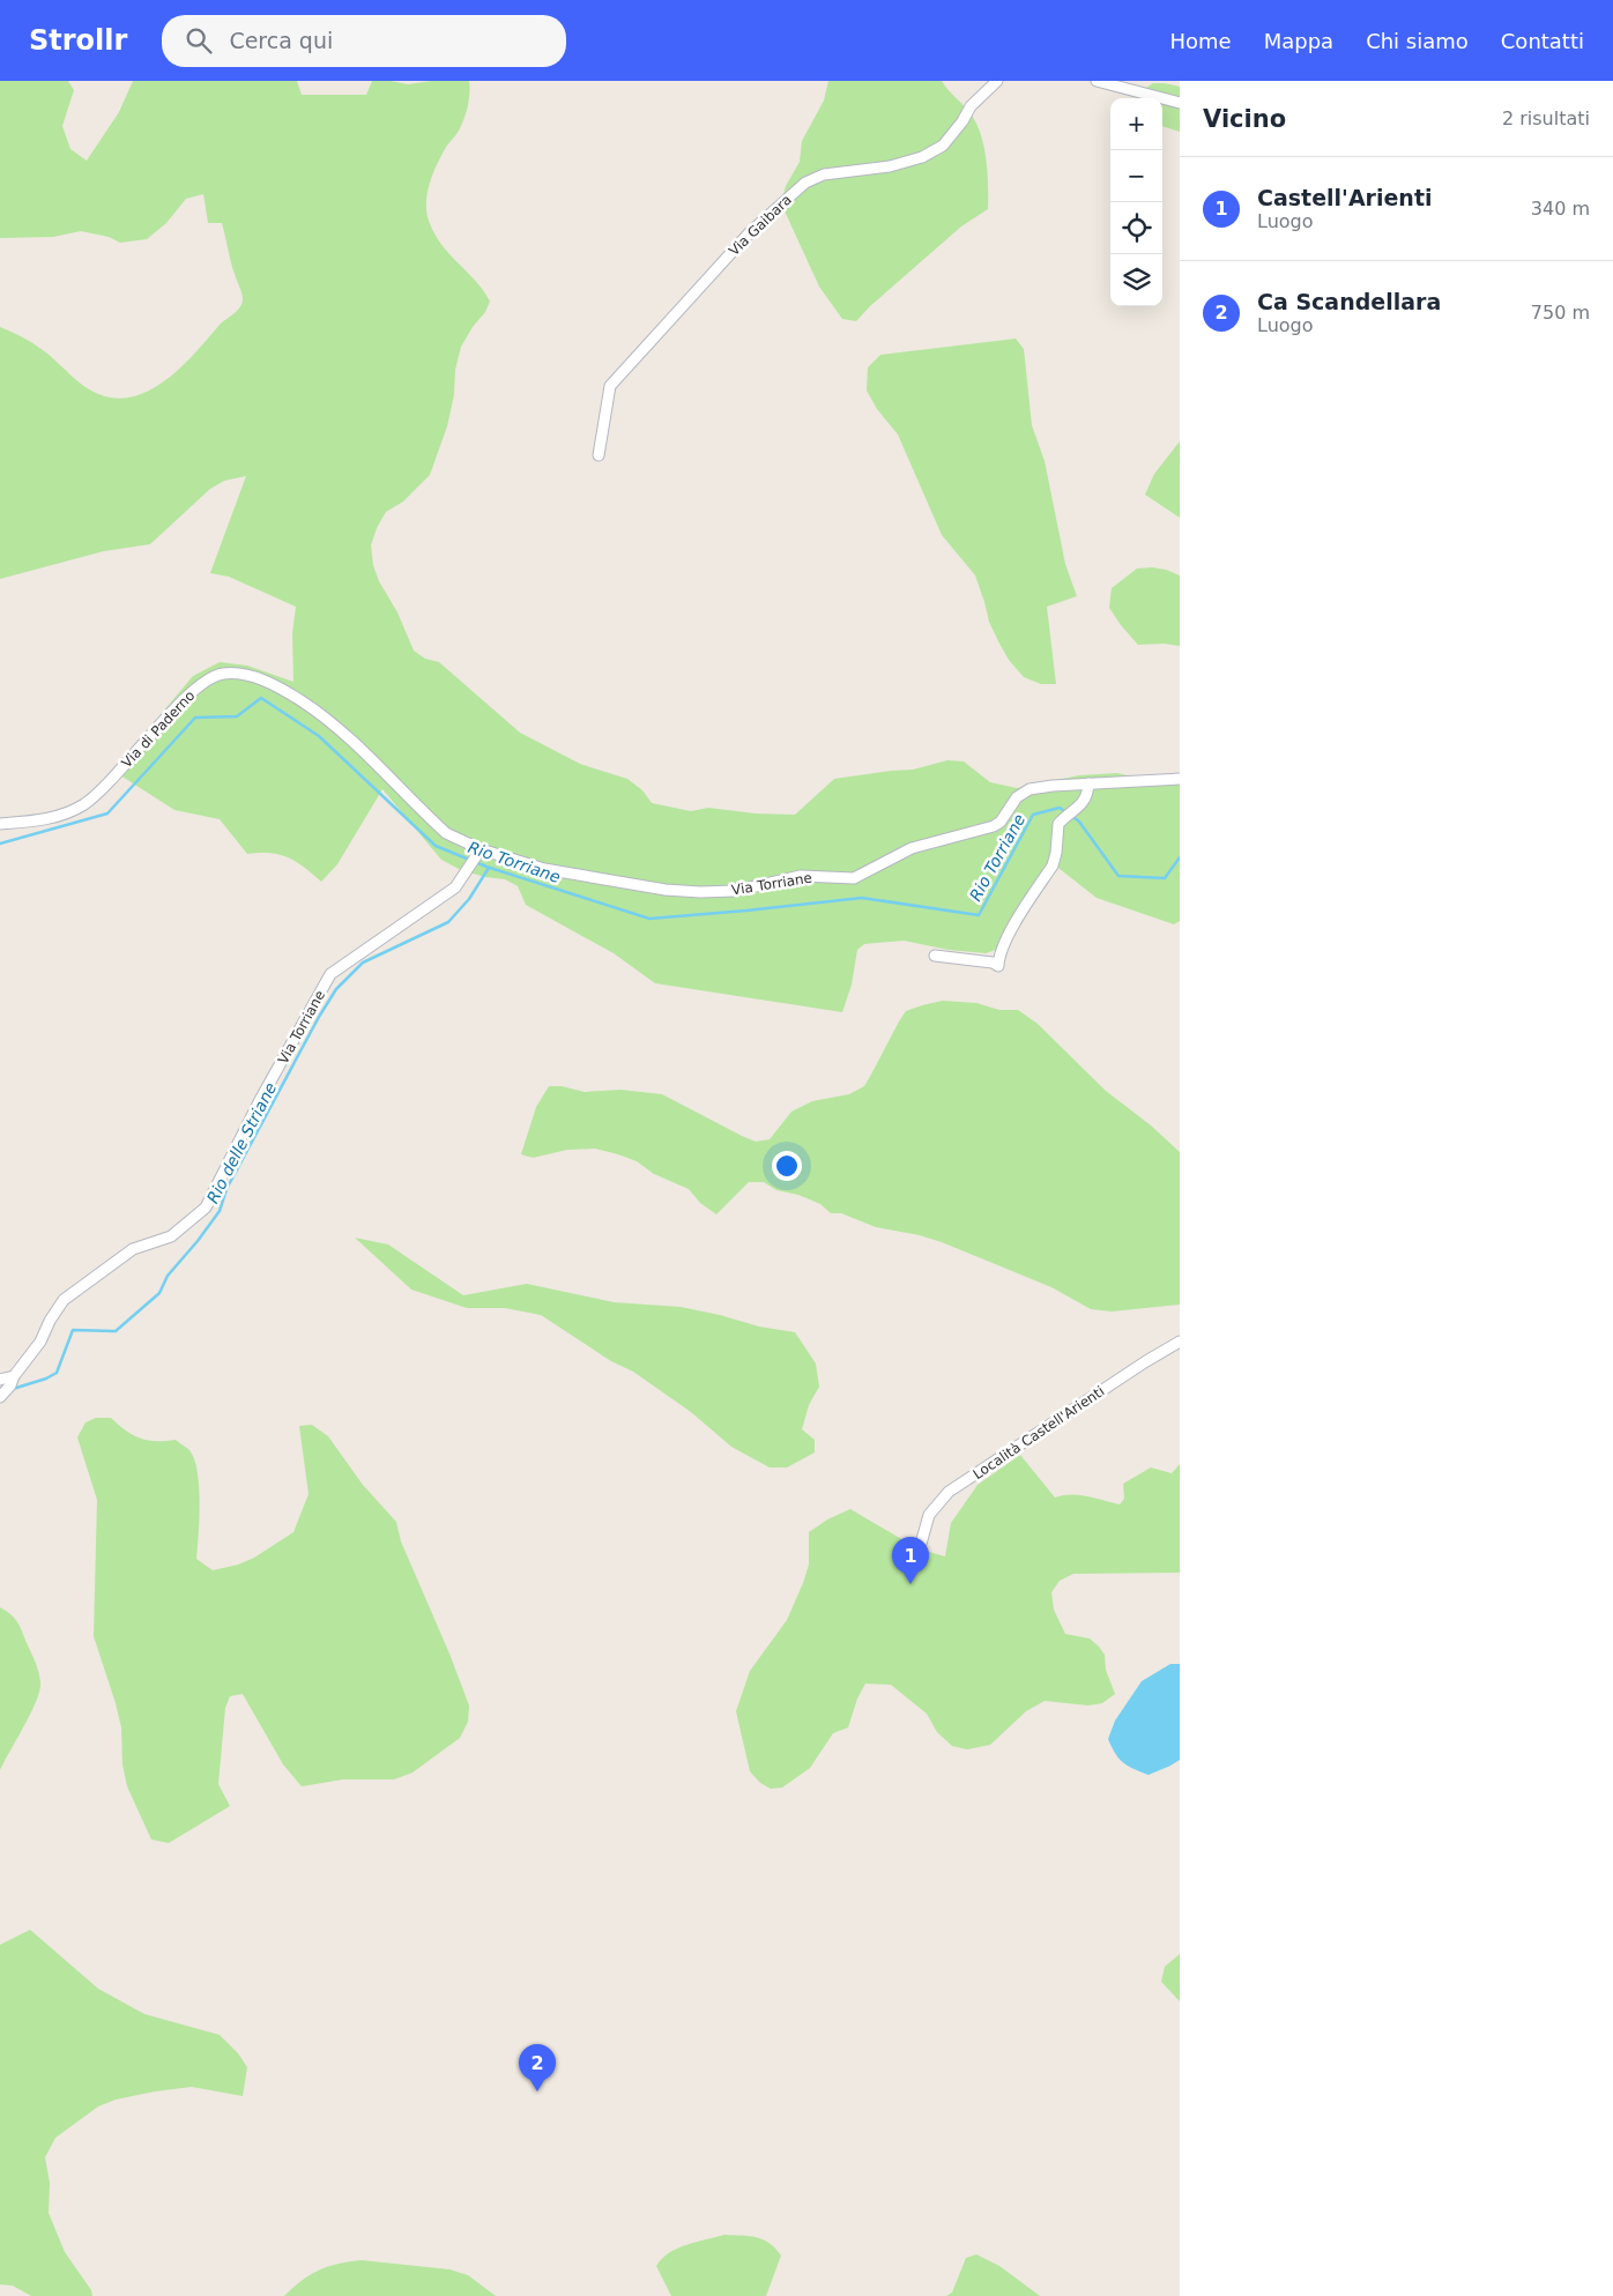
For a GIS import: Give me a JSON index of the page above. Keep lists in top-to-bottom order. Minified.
{"streets":{"street":["Via Gaibara","Via di Paderno","Via Torriane","Località Castell'Arienti"]},"crossings":[["Via di Paderno","Via Torriane"]],"water":["Rio Torriane","Rio delle Striane"],"page":{"header":"Strollr","search":"Cerca qui","nav":["Home","Mappa","Chi siamo","Contatti"],"heading":["Vicino","2 risultati"],"map_buttons":["+","−"],"list":[{"mark":"1","name":"Castell'Arienti","note":"Luogo","value":"340 m"},{"mark":"2","name":"Ca Scandellara","note":"Luogo","value":"750 m"}],"pins":["1","2"]}}
